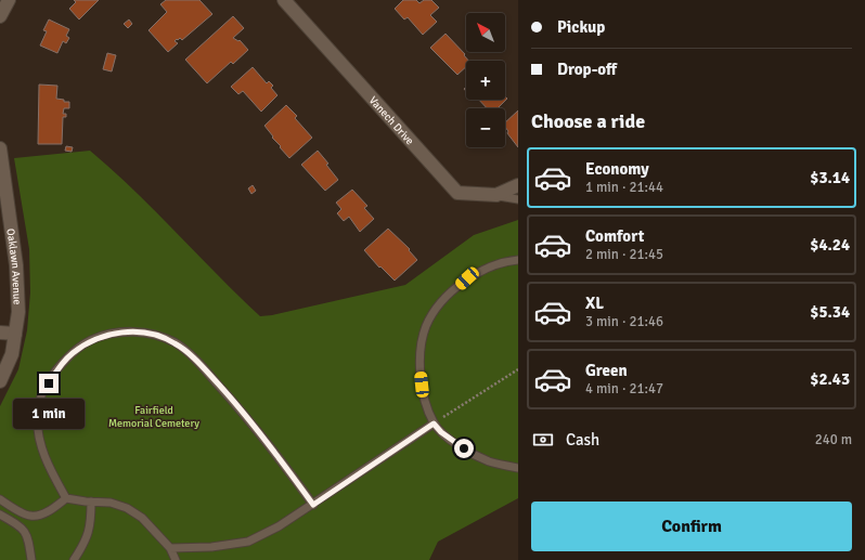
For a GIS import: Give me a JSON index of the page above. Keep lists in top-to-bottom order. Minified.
{"streets":{"street":["Vanech Drive","Oaklawn Avenue"]},"parks":["Fairfield Memorial Cemetery"],"north":"top left","page":{"banner":["Pickup","Drop-off"],"map_buttons":["+","−"],"heading":"Choose a ride","list":[{"name":"Economy","note":"1 min · 21:44","value":"$3.14"},{"name":"Comfort","note":"2 min · 21:45","value":"$4.24"},{"name":"XL","note":"3 min · 21:46","value":"$5.34"},{"name":"Green","note":"4 min · 21:47","value":"$2.43"}],"bubble":"1 min","pay":["Cash","240 m"],"buttons":"Confirm"}}
